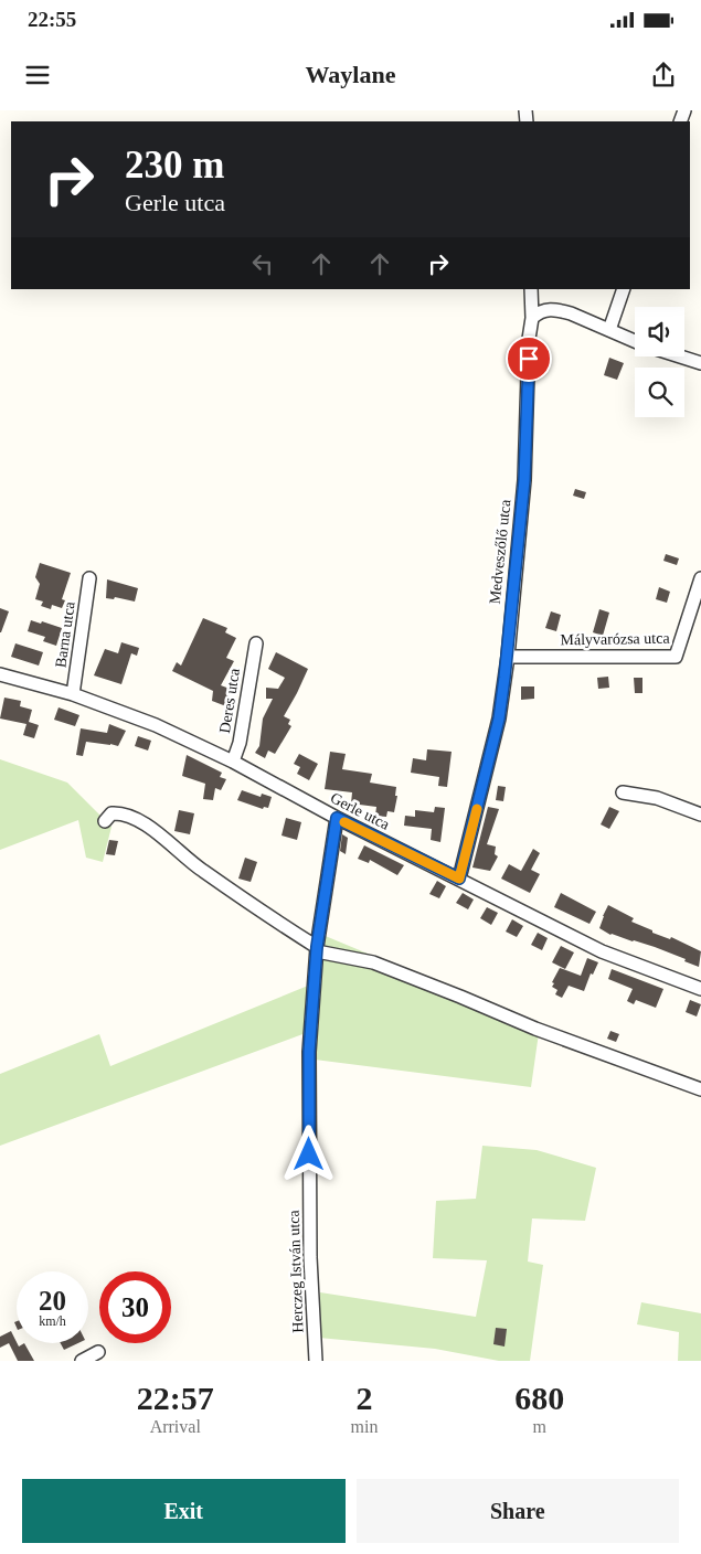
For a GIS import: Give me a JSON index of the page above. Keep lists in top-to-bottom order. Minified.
{"streets":{"street":["Medveszőlő utca","Barna utca","Mályvarózsa utca","Deres utca","Gerle utca","Herczeg István utca"]},"crossings":[["Medveszőlő utca","Mályvarózsa utca"],["Medveszőlő utca","Gerle utca"],["Barna utca","Gerle utca"],["Deres utca","Gerle utca"],["Gerle utca","Herczeg István utca"]],"page":{"status":"22:55","header":"Waylane","turn":["230 m","Gerle utca"],"speed":"20 km/h","limit":"30","eta":["22:57","Arrival","2","min","680","m"],"buttons":["Exit","Share"]}}
